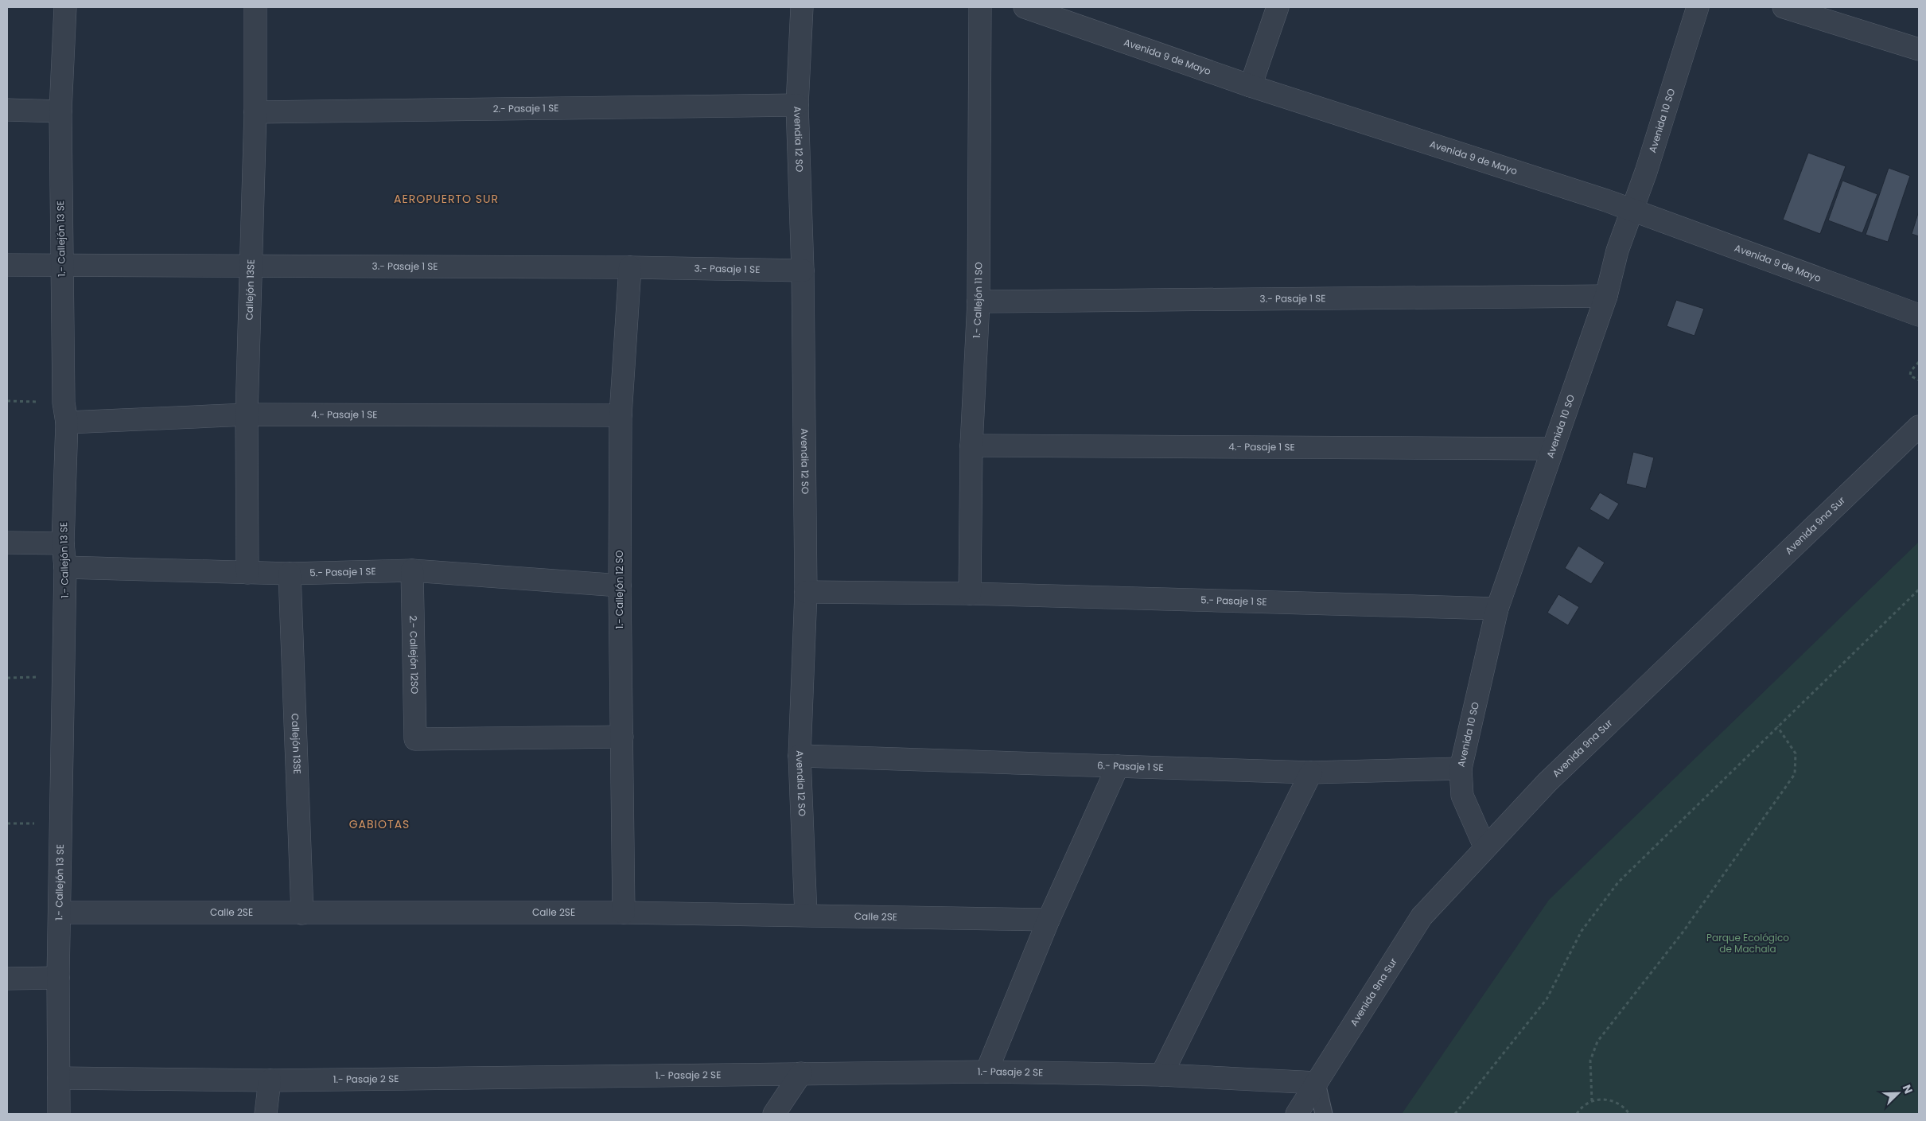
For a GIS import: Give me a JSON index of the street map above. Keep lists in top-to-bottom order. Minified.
{"streets":{"street":["Avenida 9 de Mayo","2.- Pasaje 1 SE","Avenida 10 SO","Avendia 12 SO","1.- Callejón 13 SE","3.- Pasaje 1 SE","Callejón 13SE","1.- Callejón 11 SO","4.- Pasaje 1 SE","Avenida 9na Sur","5.- Pasaje 1 SE","1.- Callejón 12 SO","2.- Callejón 12SO","6.- Pasaje 1 SE","Calle 2SE","1.- Pasaje 2 SE"]},"crossings":[["Avenida 9 de Mayo","Avenida 10 SO"],["2.- Pasaje 1 SE","Avendia 12 SO"],["2.- Pasaje 1 SE","Callejón 13SE"],["Avenida 10 SO","3.- Pasaje 1 SE"],["Avenida 10 SO","4.- Pasaje 1 SE"],["Avenida 10 SO","Avenida 9na Sur"],["Avenida 10 SO","5.- Pasaje 1 SE"],["Avenida 10 SO","6.- Pasaje 1 SE"],["Avendia 12 SO","3.- Pasaje 1 SE"],["Avendia 12 SO","5.- Pasaje 1 SE"],["Avendia 12 SO","6.- Pasaje 1 SE"],["Avendia 12 SO","Calle 2SE"],["1.- Callejón 13 SE","3.- Pasaje 1 SE"],["1.- Callejón 13 SE","4.- Pasaje 1 SE"],["1.- Callejón 13 SE","5.- Pasaje 1 SE"],["1.- Callejón 13 SE","Calle 2SE"],["1.- Callejón 13 SE","1.- Pasaje 2 SE"],["3.- Pasaje 1 SE","Callejón 13SE"],["3.- Pasaje 1 SE","1.- Callejón 11 SO"],["3.- Pasaje 1 SE","1.- Callejón 12 SO"],["Callejón 13SE","4.- Pasaje 1 SE"],["Callejón 13SE","5.- Pasaje 1 SE"],["Callejón 13SE","Calle 2SE"],["1.- Callejón 11 SO","4.- Pasaje 1 SE"],["1.- Callejón 11 SO","5.- Pasaje 1 SE"],["4.- Pasaje 1 SE","1.- Callejón 12 SO"],["Avenida 9na Sur","1.- Pasaje 2 SE"],["5.- Pasaje 1 SE","1.- Callejón 12 SO"],["5.- Pasaje 1 SE","2.- Callejón 12SO"],["1.- Callejón 12 SO","2.- Callejón 12SO"],["1.- Callejón 12 SO","Calle 2SE"]],"districts":["AEROPUERTO SUR","GABIOTAS"],"parks":["Parque Ecológico de Machala"],"north":"top right"}
